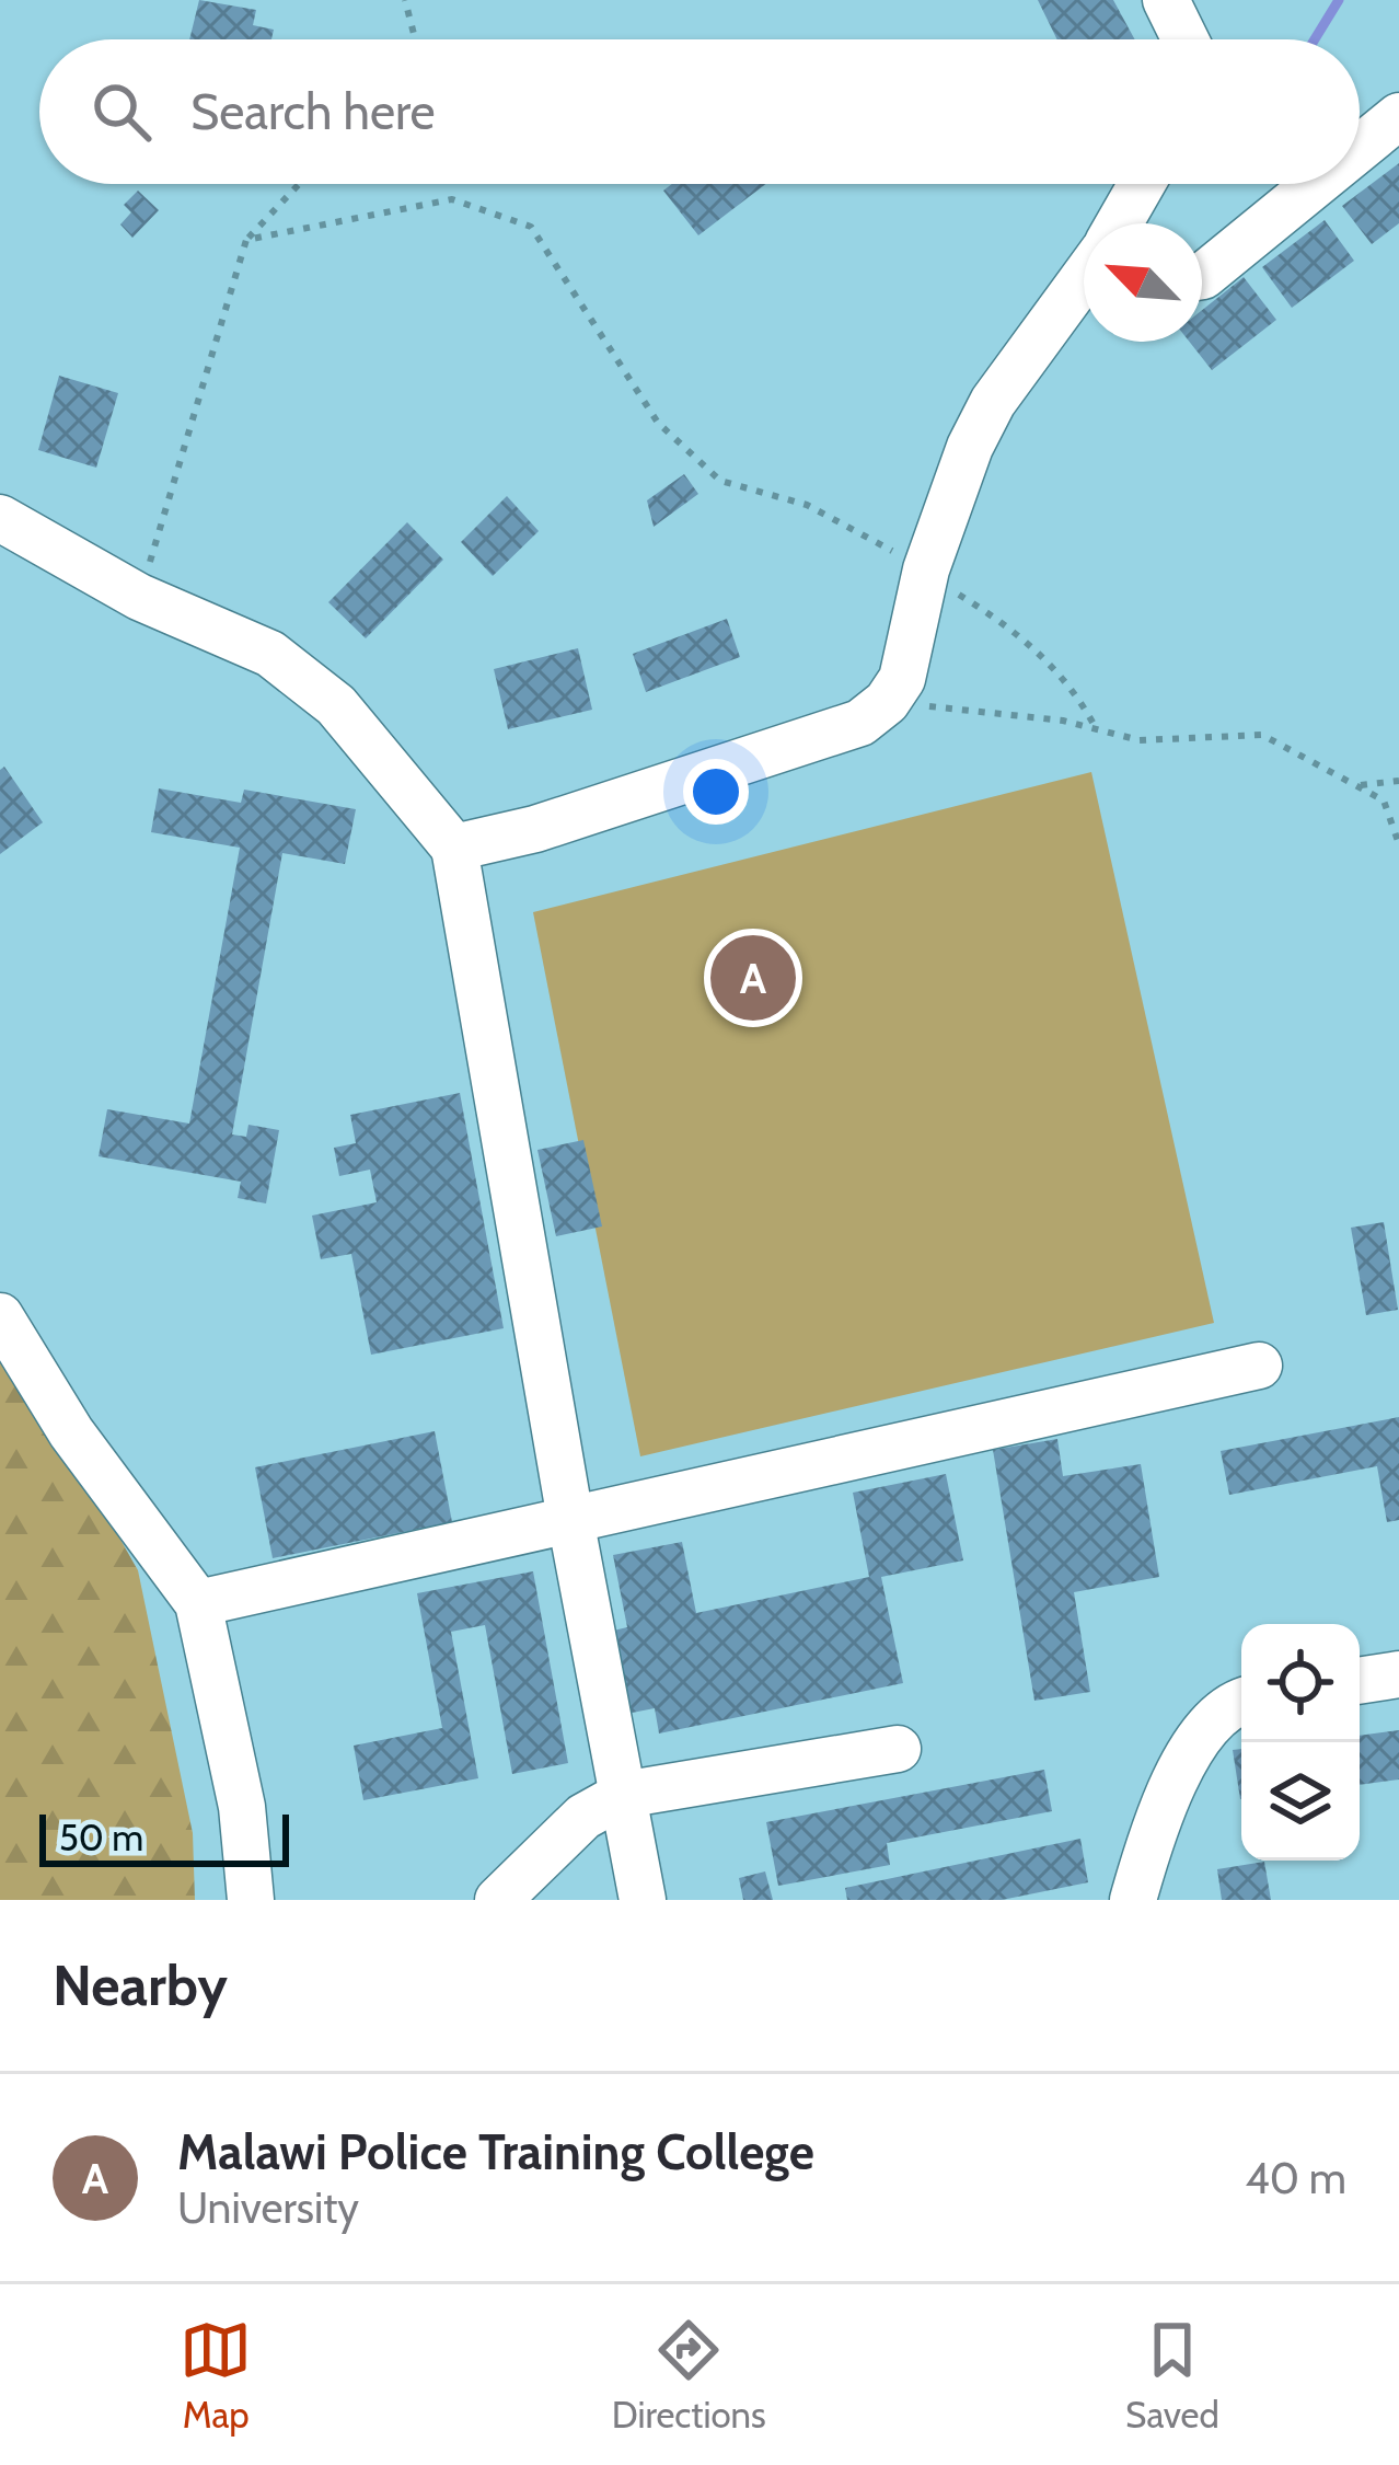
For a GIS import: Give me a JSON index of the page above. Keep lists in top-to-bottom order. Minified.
{"scale_bar":"50 m","north":"top left","page":{"search":"Search here","pins":"A","scale":"50 m","heading":"Nearby","list":[{"mark":"A","name":"Malawi Police Training College","note":"University","value":"40 m"}],"nav":["Map","Directions","Saved"]}}
